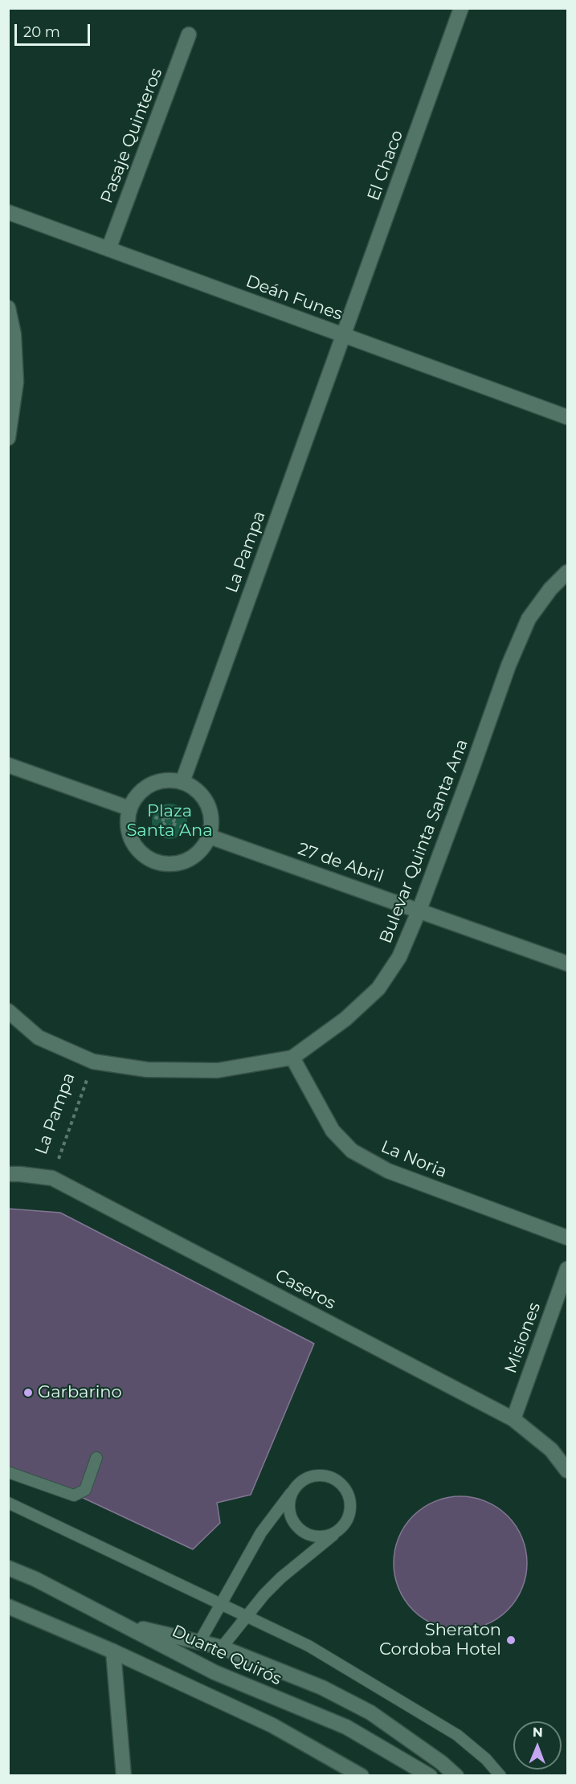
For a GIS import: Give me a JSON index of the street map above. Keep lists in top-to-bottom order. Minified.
{"streets":{"street":["Pasaje Quinteros","El Chaco","Deán Funes","La Pampa","Bulevar Quinta Santa Ana","27 de Abril","La Noria","Caseros","Misiones","Duarte Quirós"]},"crossings":[["Pasaje Quinteros","Deán Funes"],["El Chaco","Deán Funes"],["El Chaco","La Pampa"],["Deán Funes","La Pampa"],["La Pampa","Bulevar Quinta Santa Ana"],["La Pampa","27 de Abril"],["La Pampa","Caseros"],["Bulevar Quinta Santa Ana","27 de Abril"],["Bulevar Quinta Santa Ana","La Noria"],["Caseros","Misiones"]],"parks":["Plaza Santa Ana"],"places":["Garbarino","Sheraton Cordoba Hotel"],"scale_bar":"20 m","north":"top"}
